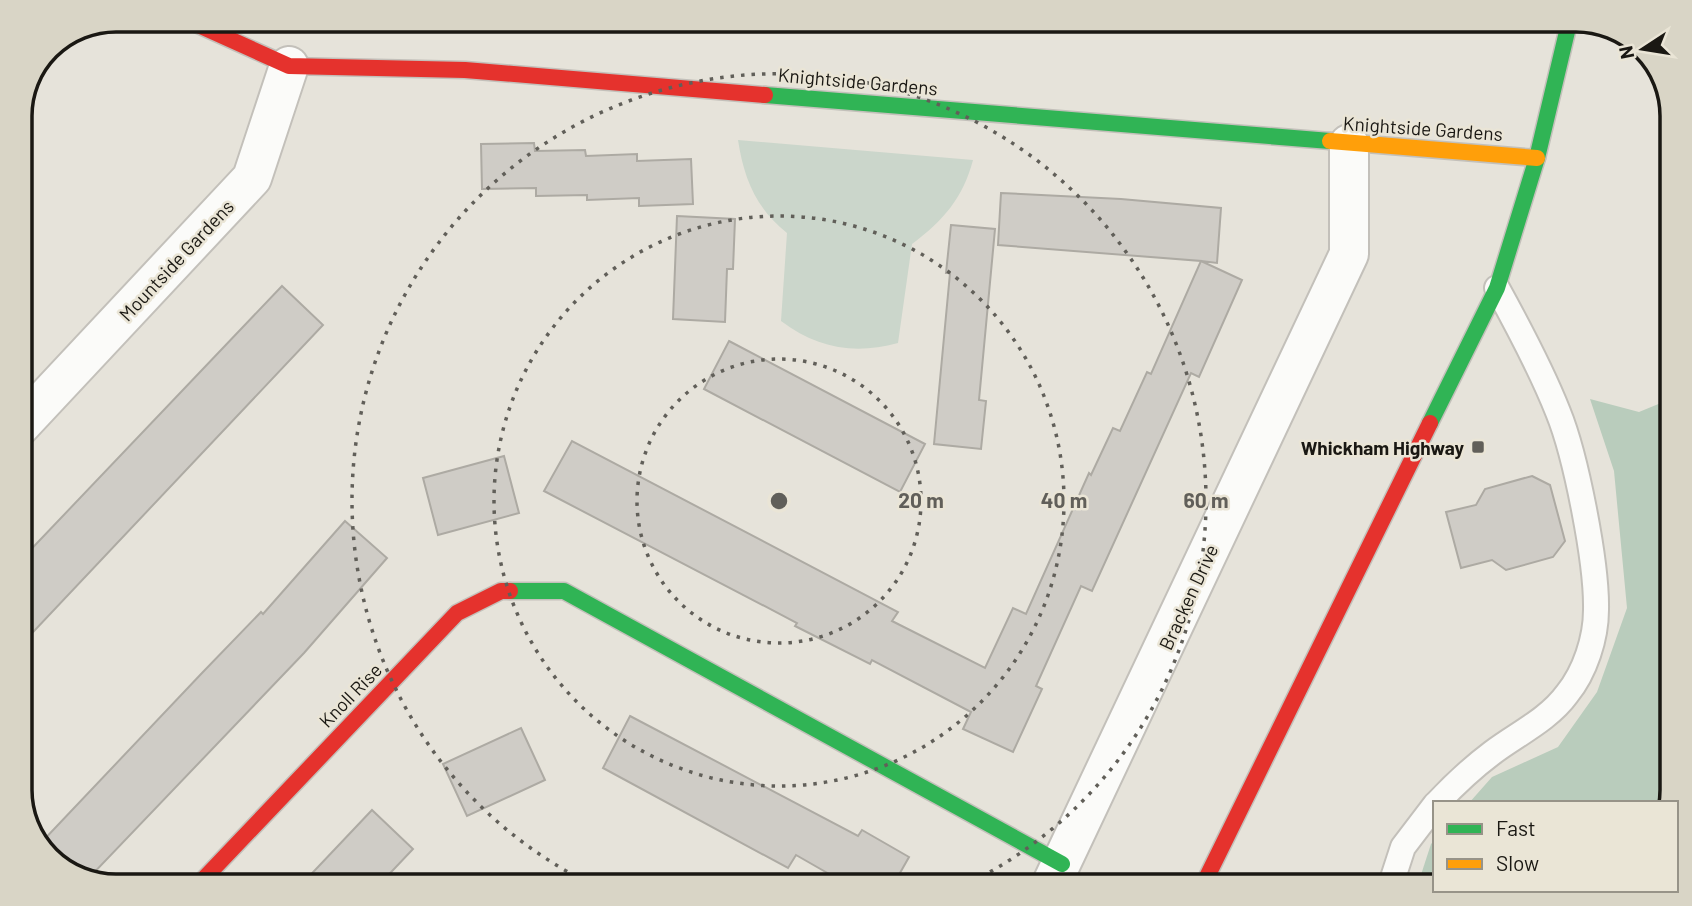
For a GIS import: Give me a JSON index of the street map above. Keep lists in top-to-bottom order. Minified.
{"streets":{"street":["Knightside Gardens","Mountside Gardens","Bracken Drive","Knoll Rise"]},"crossings":[["Knightside Gardens","Mountside Gardens"],["Knightside Gardens","Bracken Drive"]],"places":{"transit":["Whickham Highway"]},"legend":["Fast","Slow"],"north":"left","rings":["20 m","40 m","60 m"]}
